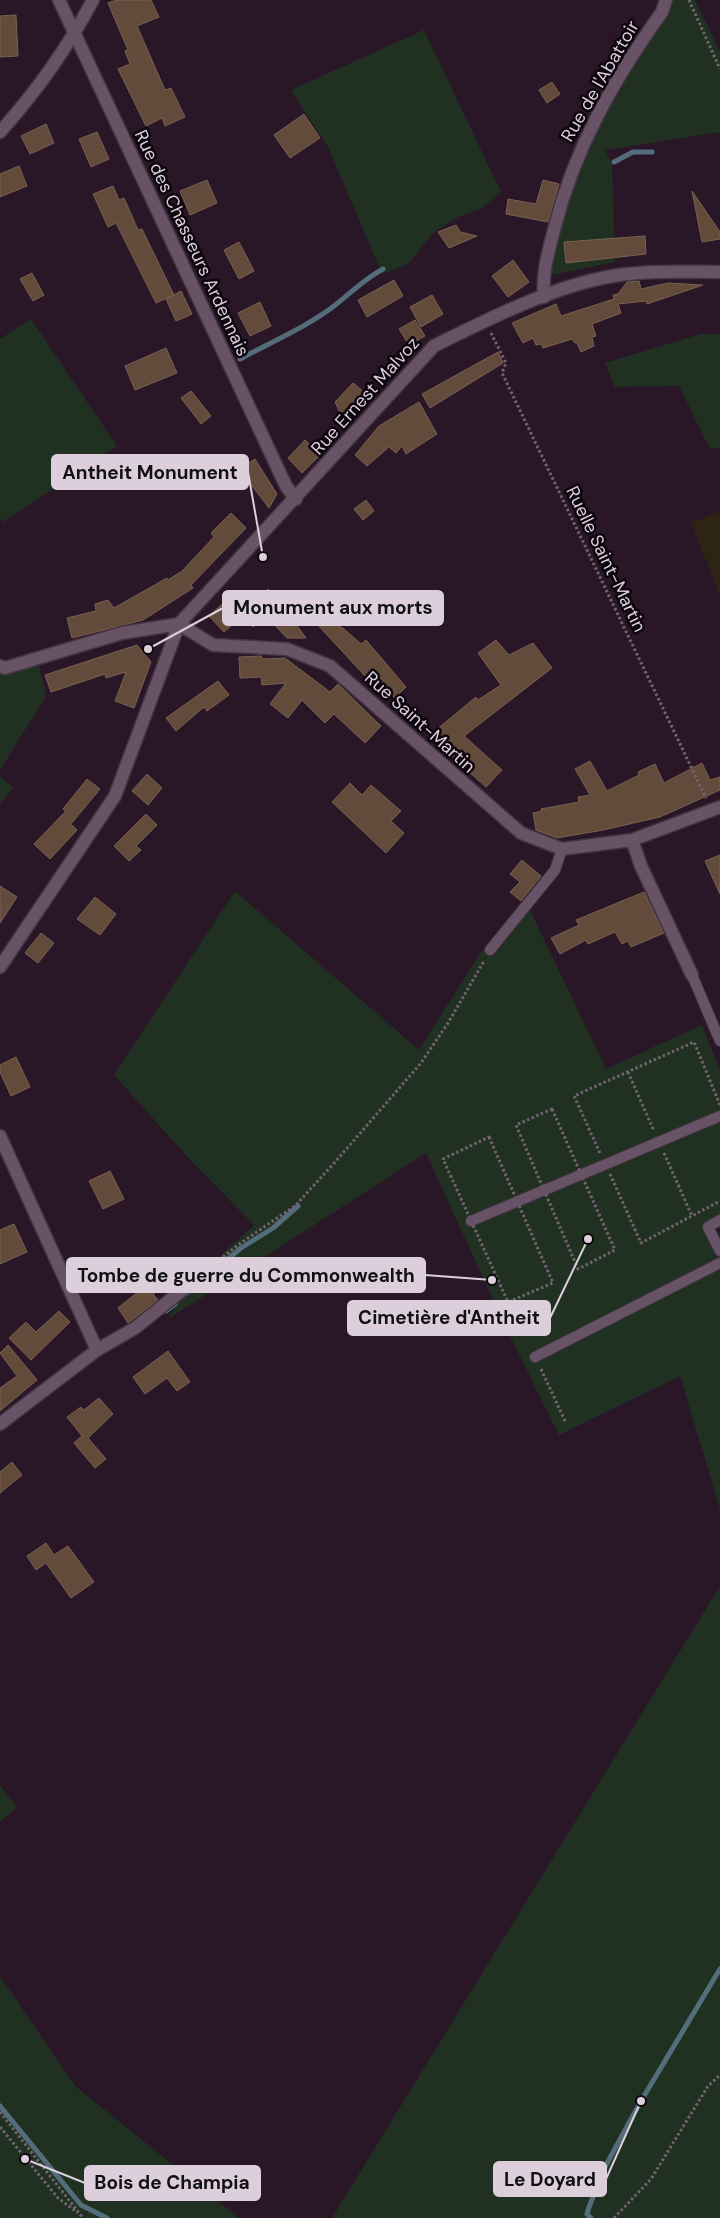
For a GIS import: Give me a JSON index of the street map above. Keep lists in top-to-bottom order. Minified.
{"streets":{"street":["Rue de l'Abattoir","Rue des Chasseurs Ardennais","Rue Ernest Malvoz","Rue Saint-Martin"],"path":["Ruelle Saint-Martin"]},"crossings":[["Rue de l'Abattoir","Rue Ernest Malvoz"],["Rue des Chasseurs Ardennais","Rue Ernest Malvoz"],["Rue Ernest Malvoz","Ruelle Saint-Martin"],["Rue Ernest Malvoz","Rue Saint-Martin"],["Ruelle Saint-Martin","Rue Saint-Martin"]],"places":["Antheit Monument","Monument aux morts","Cimetière d'Antheit","Tombe de guerre du Commonwealth","Le Doyard","Bois de Champia"]}
